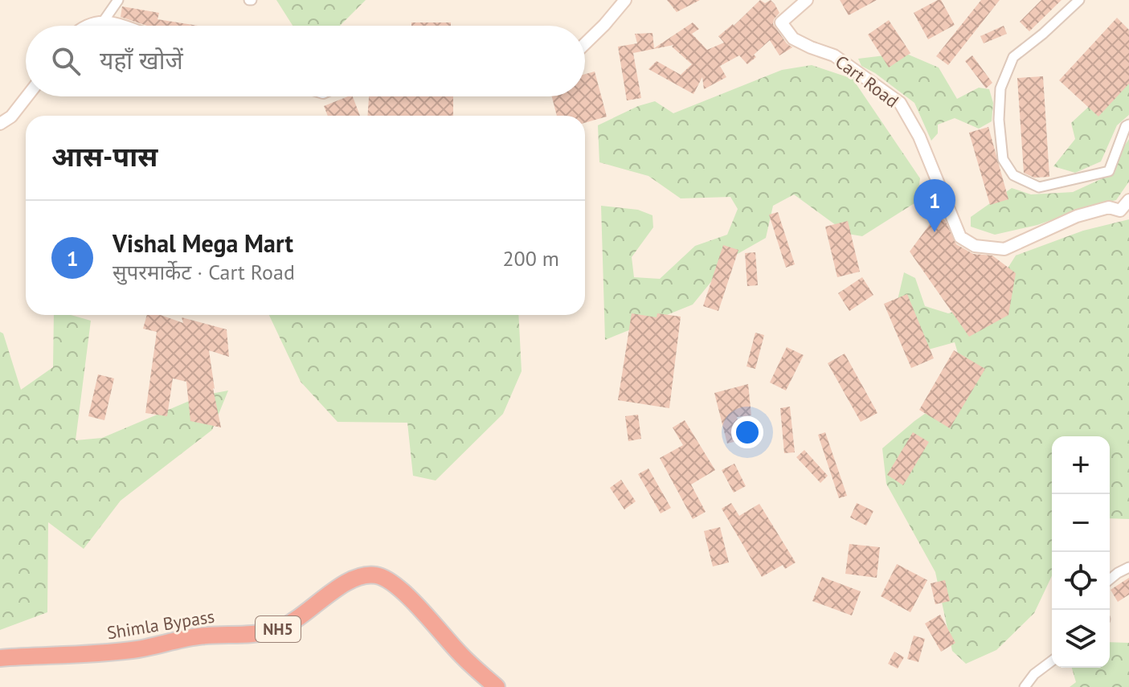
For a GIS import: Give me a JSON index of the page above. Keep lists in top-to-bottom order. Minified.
{"streets":{"highway":["Shimla Bypass","NH5"],"main road":["Cart Road"]},"page":{"search":"यहाँ खोजें","heading":"आस-पास","pins":"1","list":[{"mark":"1","name":"Vishal Mega Mart","note":"सुपरमार्केट · Cart Road","value":"200 m"}],"map_buttons":["+","−"]}}
